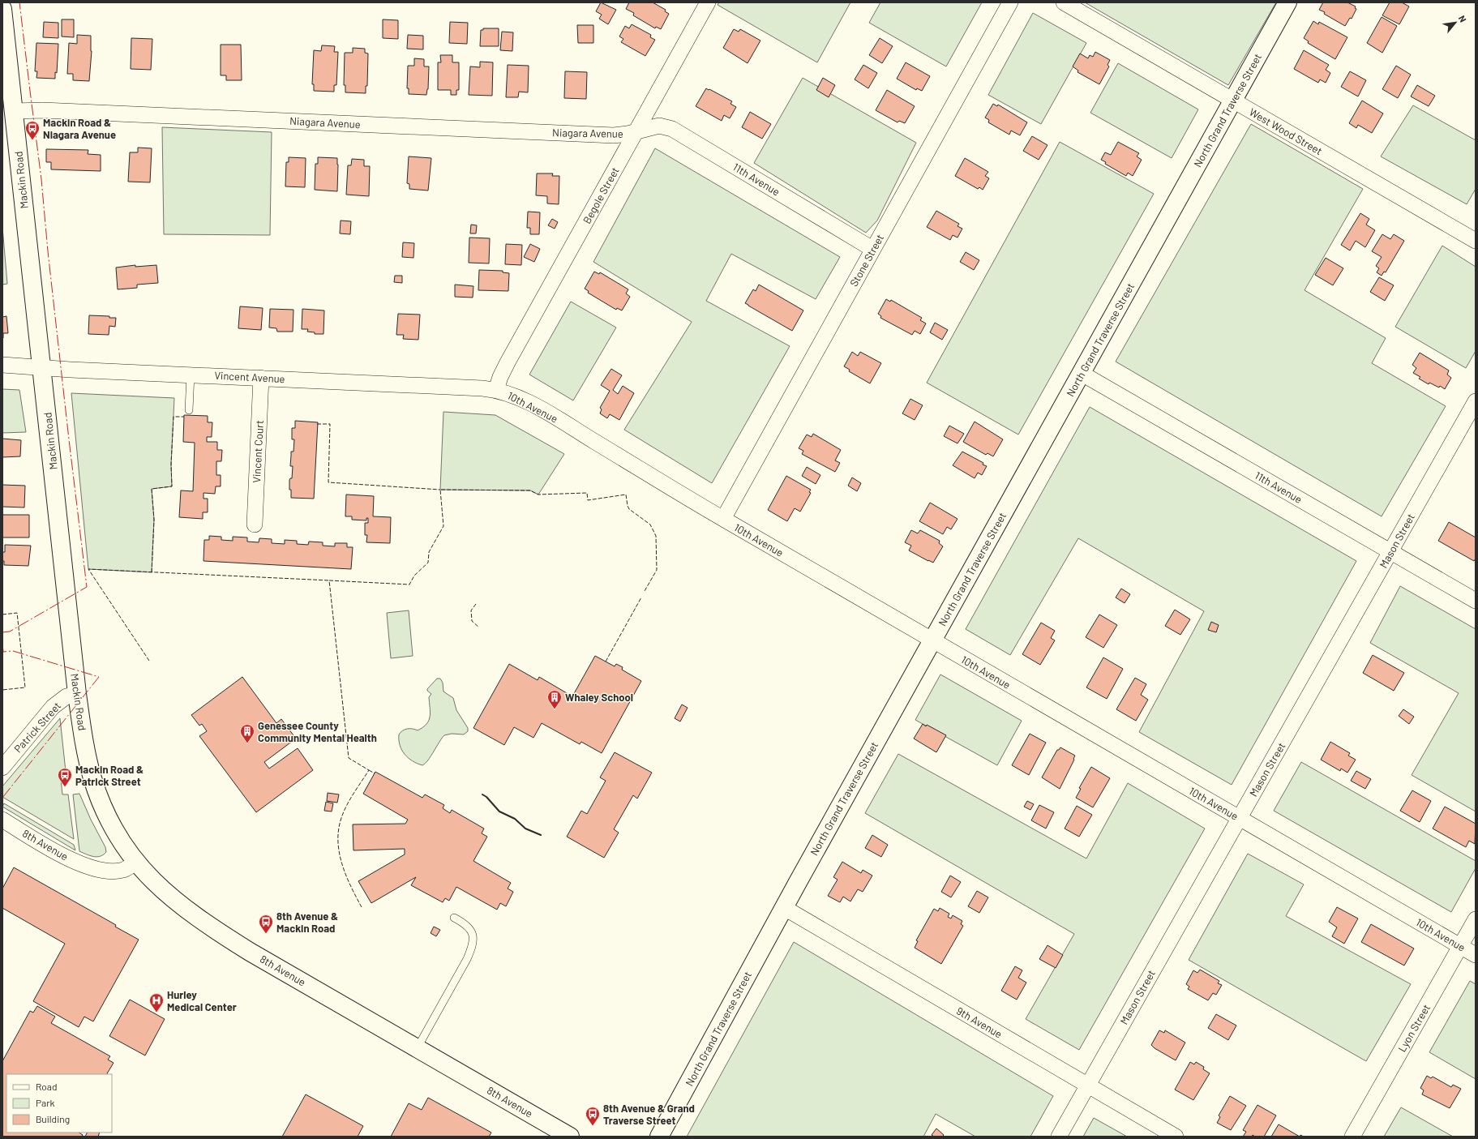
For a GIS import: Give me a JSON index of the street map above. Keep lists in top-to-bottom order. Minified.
{"streets":{"street":["North Grand Traverse Street","Niagara Avenue","West Wood Street","11th Avenue","Mackin Road","Begole Street","Stone Street","Vincent Avenue","10th Avenue","Vincent Court","Mason Street","Patrick Street","8th Avenue","9th Avenue","Lyon Street"]},"crossings":[["North Grand Traverse Street","West Wood Street"],["North Grand Traverse Street","11th Avenue"],["North Grand Traverse Street","10th Avenue"],["North Grand Traverse Street","9th Avenue"],["Niagara Avenue","11th Avenue"],["Niagara Avenue","Mackin Road"],["Niagara Avenue","Begole Street"],["11th Avenue","Begole Street"],["11th Avenue","Stone Street"],["11th Avenue","Mason Street"],["Mackin Road","Vincent Avenue"],["Mackin Road","Patrick Street"],["Mackin Road","8th Avenue"],["Begole Street","Vincent Avenue"],["Begole Street","10th Avenue"],["Stone Street","10th Avenue"],["Vincent Avenue","10th Avenue"],["Vincent Avenue","Vincent Court"],["10th Avenue","Mason Street"],["10th Avenue","Lyon Street"],["Mason Street","9th Avenue"]],"places":{"bus stop":["Mackin Road & Niagara Avenue","Mackin Road & Patrick Street","8th Avenue & Mackin Road","8th Avenue & Grand Traverse Street"],"building":["Whaley School","Genessee County Community Mental Health"],"hospital":["Hurley Medical Center"]},"legend":["Road","Park","Building"],"north":"top right"}
